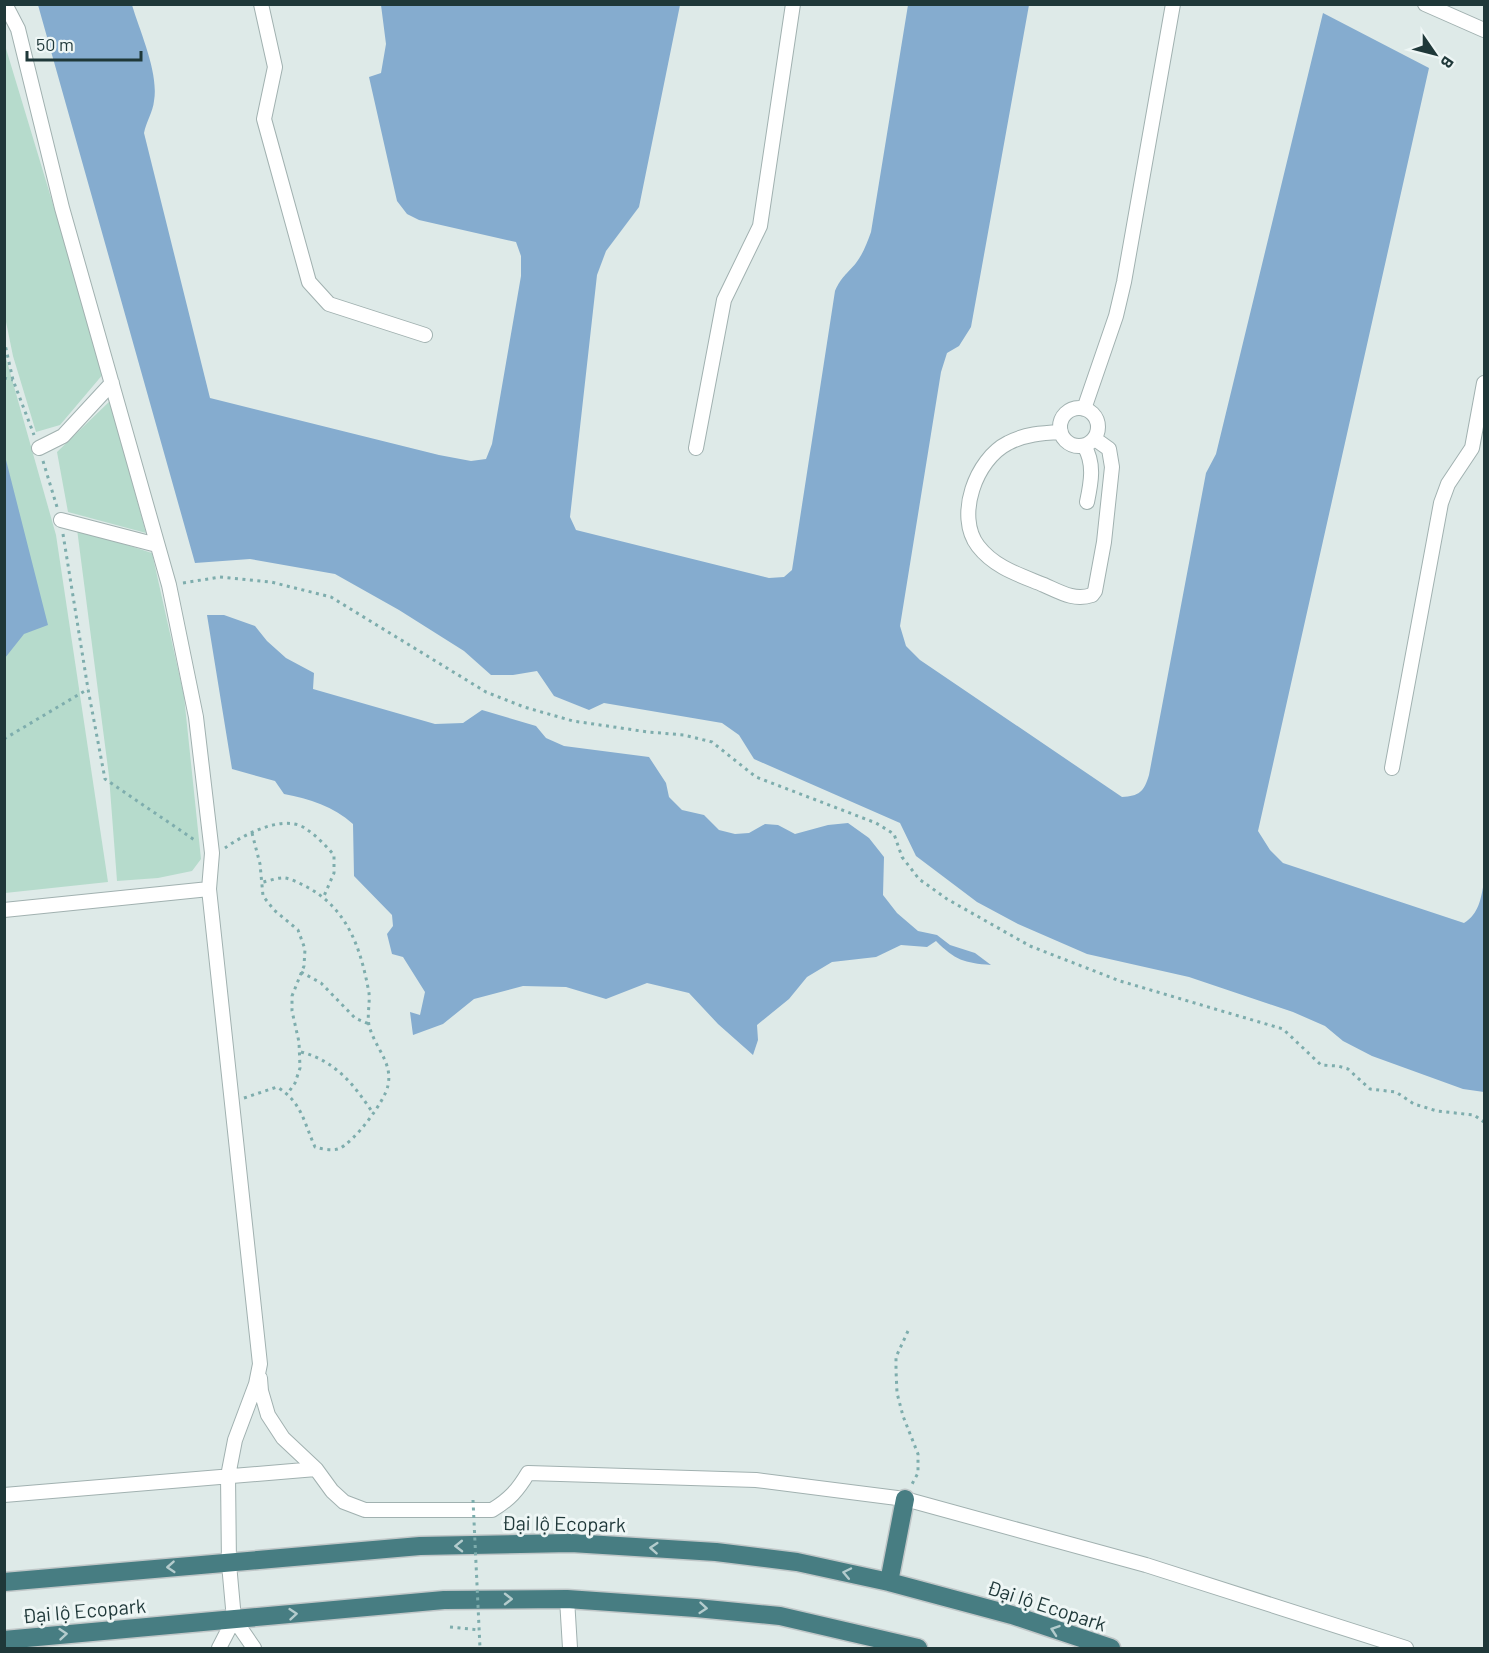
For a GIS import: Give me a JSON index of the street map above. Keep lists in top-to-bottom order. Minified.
{"streets":{"highway":["Đại lộ Ecopark"]},"scale_bar":"50 m","north":"bottom right"}
